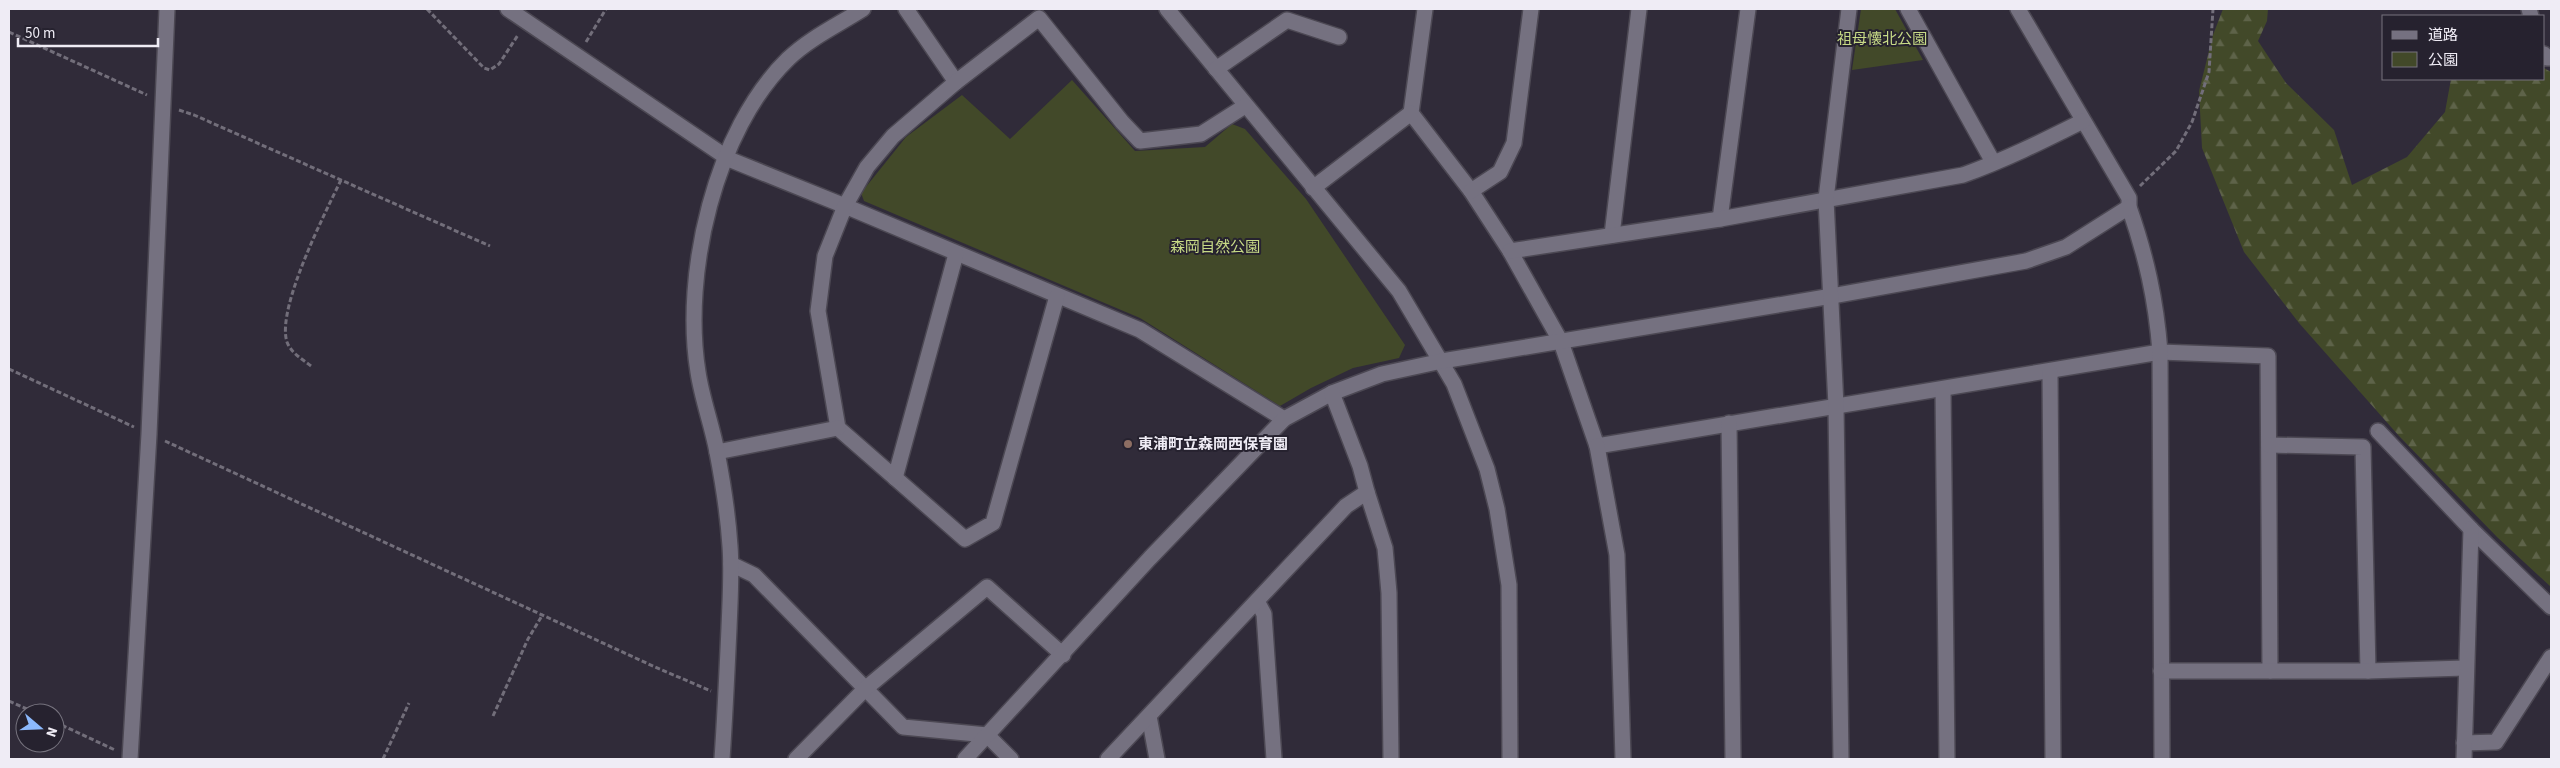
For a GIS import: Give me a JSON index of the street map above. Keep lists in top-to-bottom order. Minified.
{"parks":["祖母懐北公園","森岡自然公園"],"places":["東浦町立森岡西保育園"],"legend":["道路","公園"],"scale_bar":"50 m","north":"right"}
